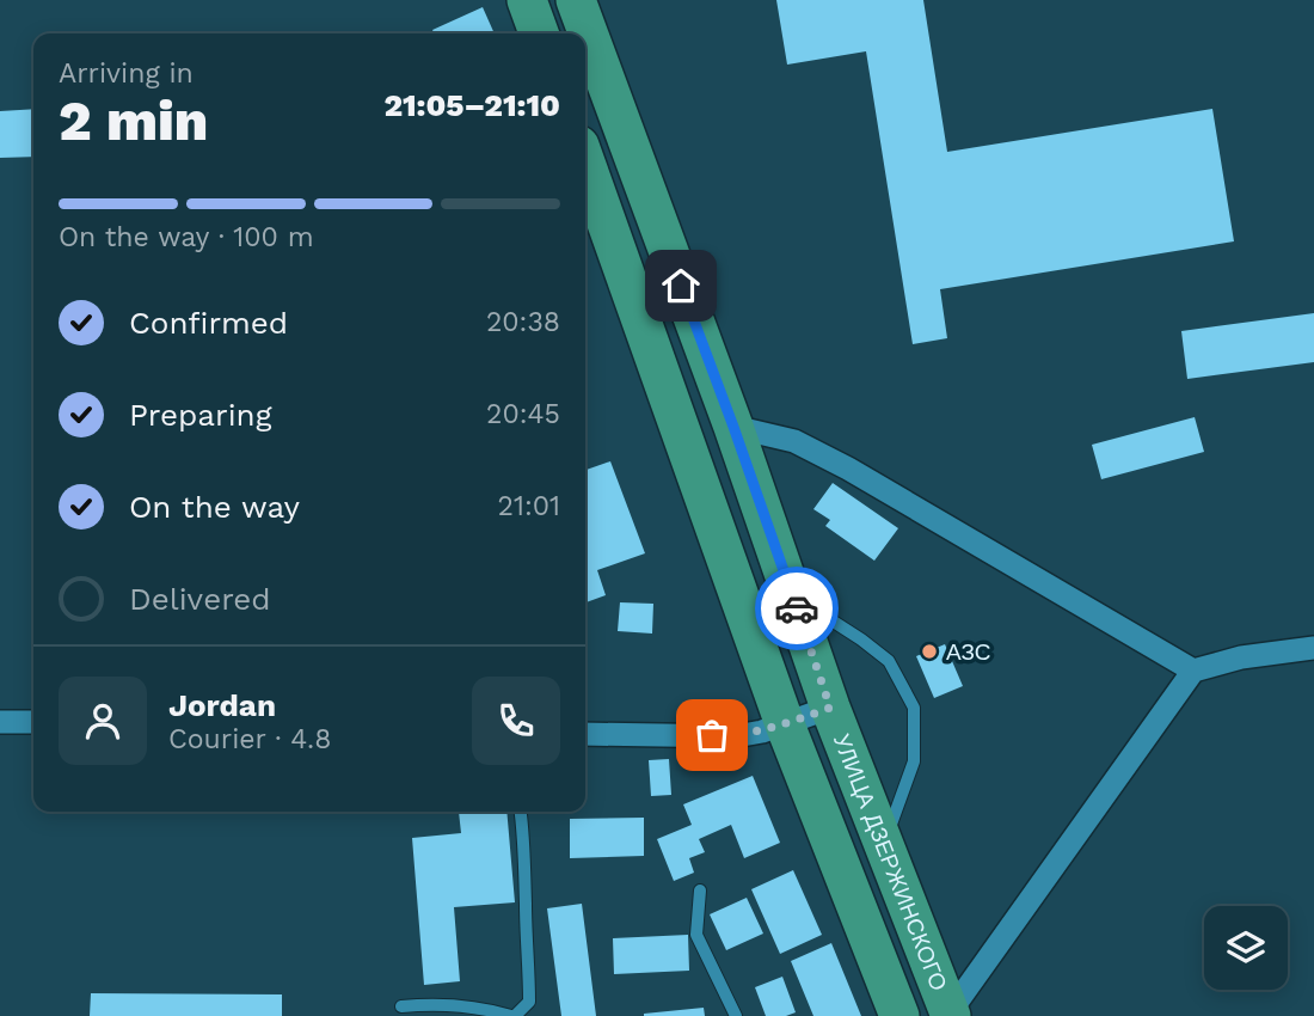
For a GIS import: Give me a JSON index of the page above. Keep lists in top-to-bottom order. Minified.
{"streets":{"highway":["УЛИЦА ДЗЕРЖИНСКОГО"]},"places":["АЗС"],"page":{"heading":["2 min","Arriving in","21:05–21:10"],"panel":["Jordan","Courier · 4.8"],"bar":"On the way · 100 m","list":[["Confirmed","20:38"],["Preparing","20:45"],["On the way","21:01"],"Delivered"]}}
